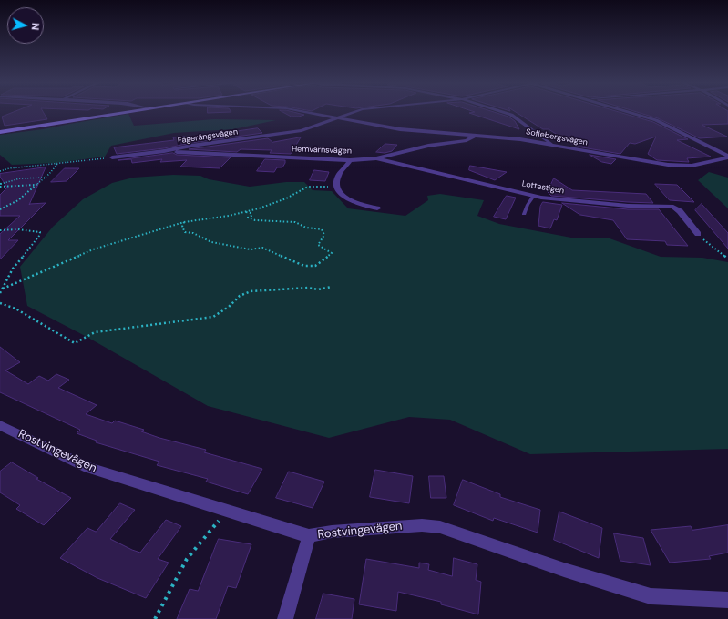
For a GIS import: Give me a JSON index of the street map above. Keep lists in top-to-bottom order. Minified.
{"streets":{"street":["Fagerängsvägen","Sofiebergsvägen","Hemvärnsvägen","Lottastigen","Rostvingevägen"]},"crossings":[["Fagerängsvägen","Sofiebergsvägen"],["Fagerängsvägen","Hemvärnsvägen"],["Sofiebergsvägen","Hemvärnsvägen"],["Hemvärnsvägen","Lottastigen"]],"north":"right"}
